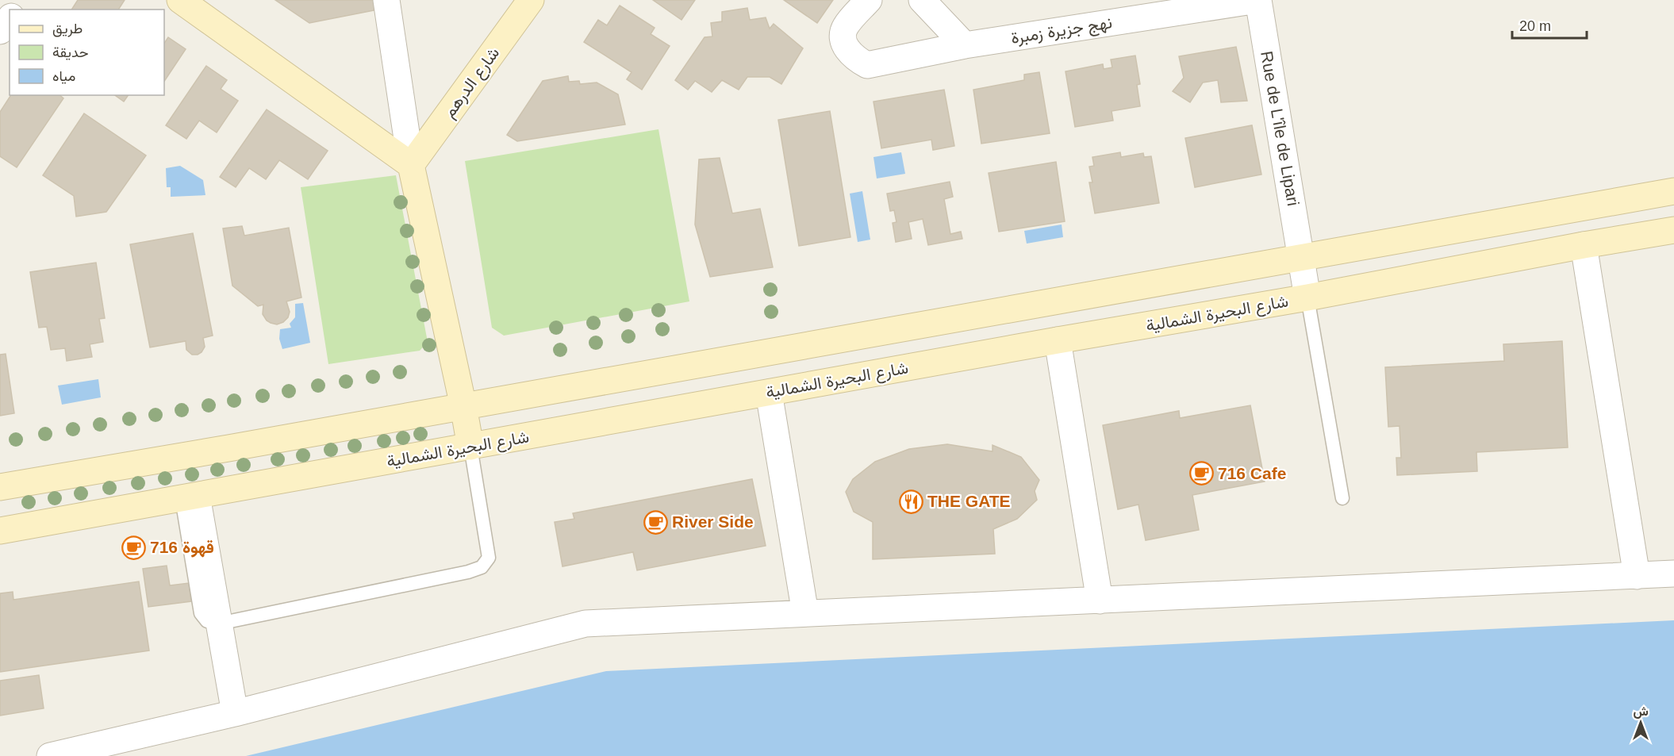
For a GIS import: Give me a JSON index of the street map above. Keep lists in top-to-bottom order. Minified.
{"streets":{"main road":["شارع الدرهم","شارع البحيرة الشمالية"],"street":["نهج جزيرة زمبرة","Rue de L'île de Lipari"]},"crossings":[["نهج جزيرة زمبرة","Rue de L'île de Lipari"],["Rue de L'île de Lipari","شارع البحيرة الشمالية"]],"places":{"cafe":["716 Cafe","River Side","قهوة 716"],"restaurant":["THE GATE"]},"legend":["طريق","حديقة","مياه"],"scale_bar":"20 m","north":"top"}
